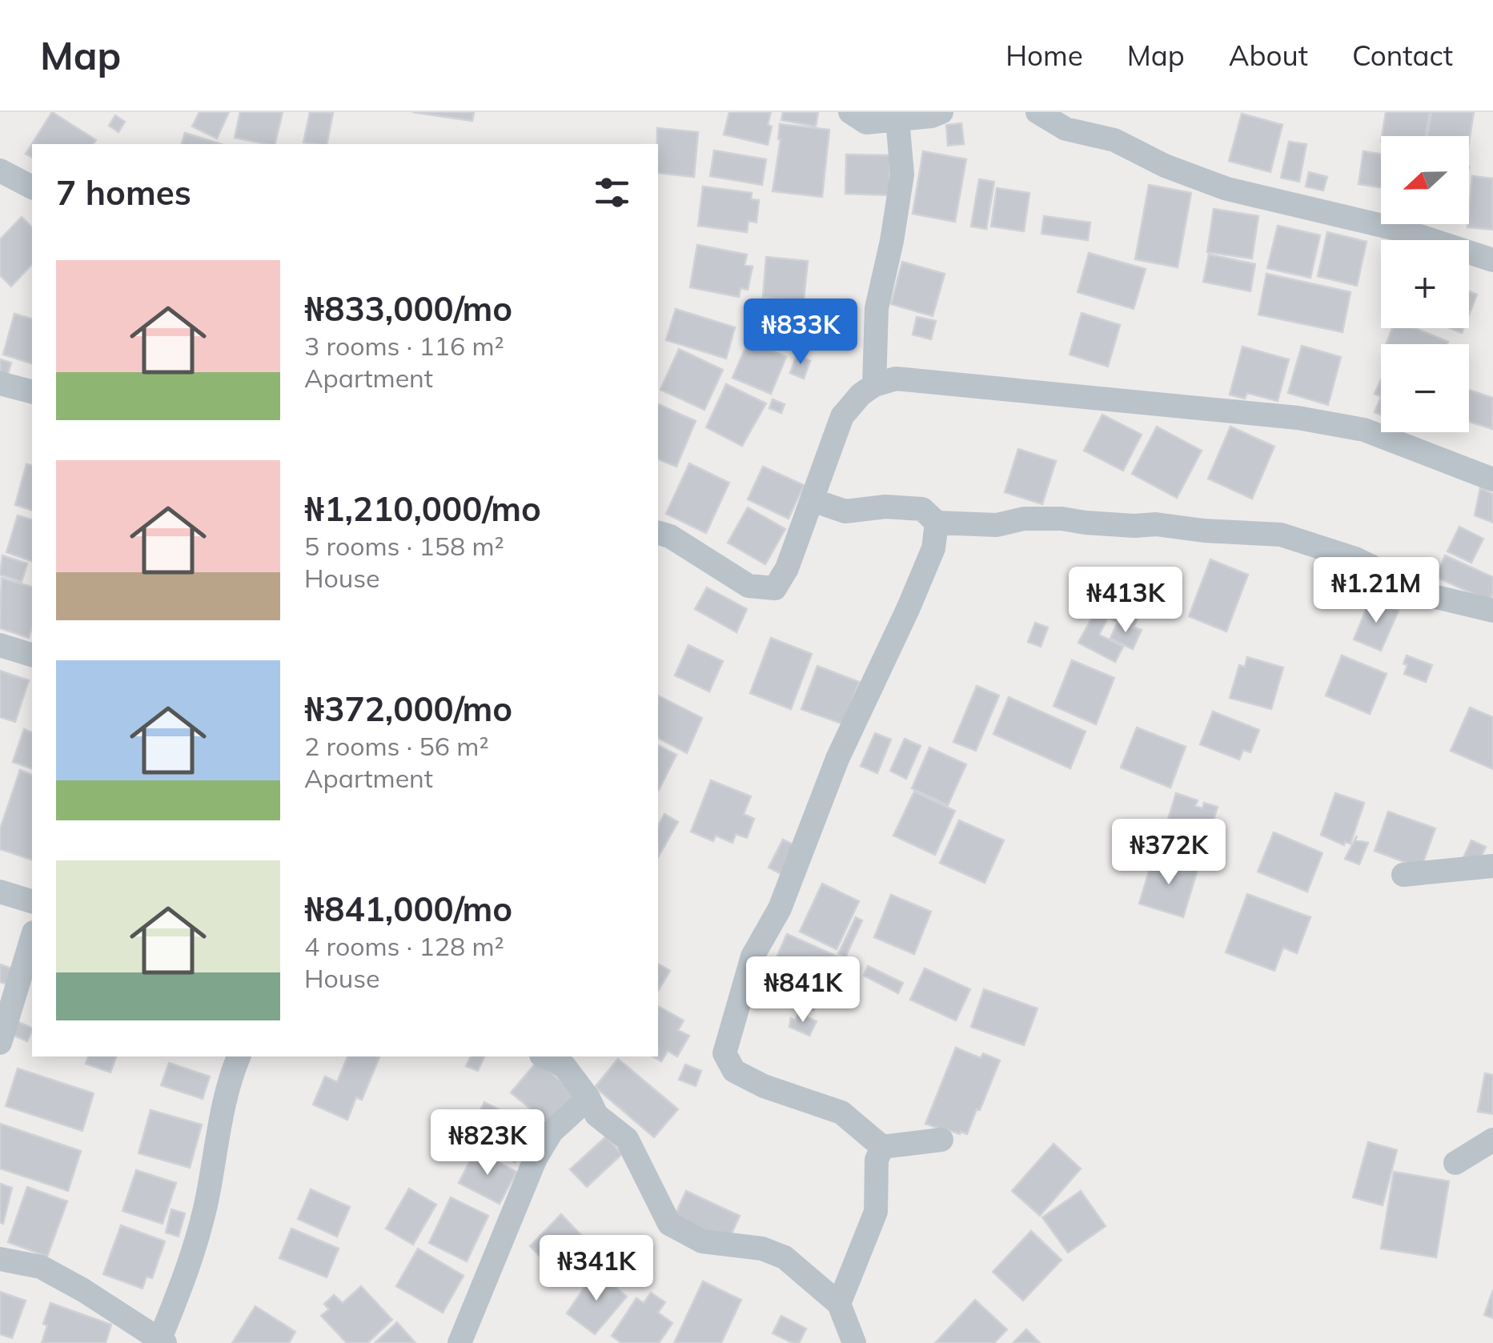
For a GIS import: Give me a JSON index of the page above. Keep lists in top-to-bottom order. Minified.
{"north":"left","page":{"header":"Map","nav":["Home","Map","About","Contact"],"map_buttons":["+","−"],"heading":"7 homes","list":[{"name":"₦833,000/mo","note":"3 rooms · 116 m² · Apartment"},{"name":"₦1,210,000/mo","note":"5 rooms · 158 m² · House"},{"name":"₦372,000/mo","note":"2 rooms · 56 m² · Apartment"},{"name":"₦841,000/mo","note":"4 rooms · 128 m² · House"}],"price":["₦833K","₦1.21M","₦413K","₦372K","₦841K","₦823K","₦341K"]}}
